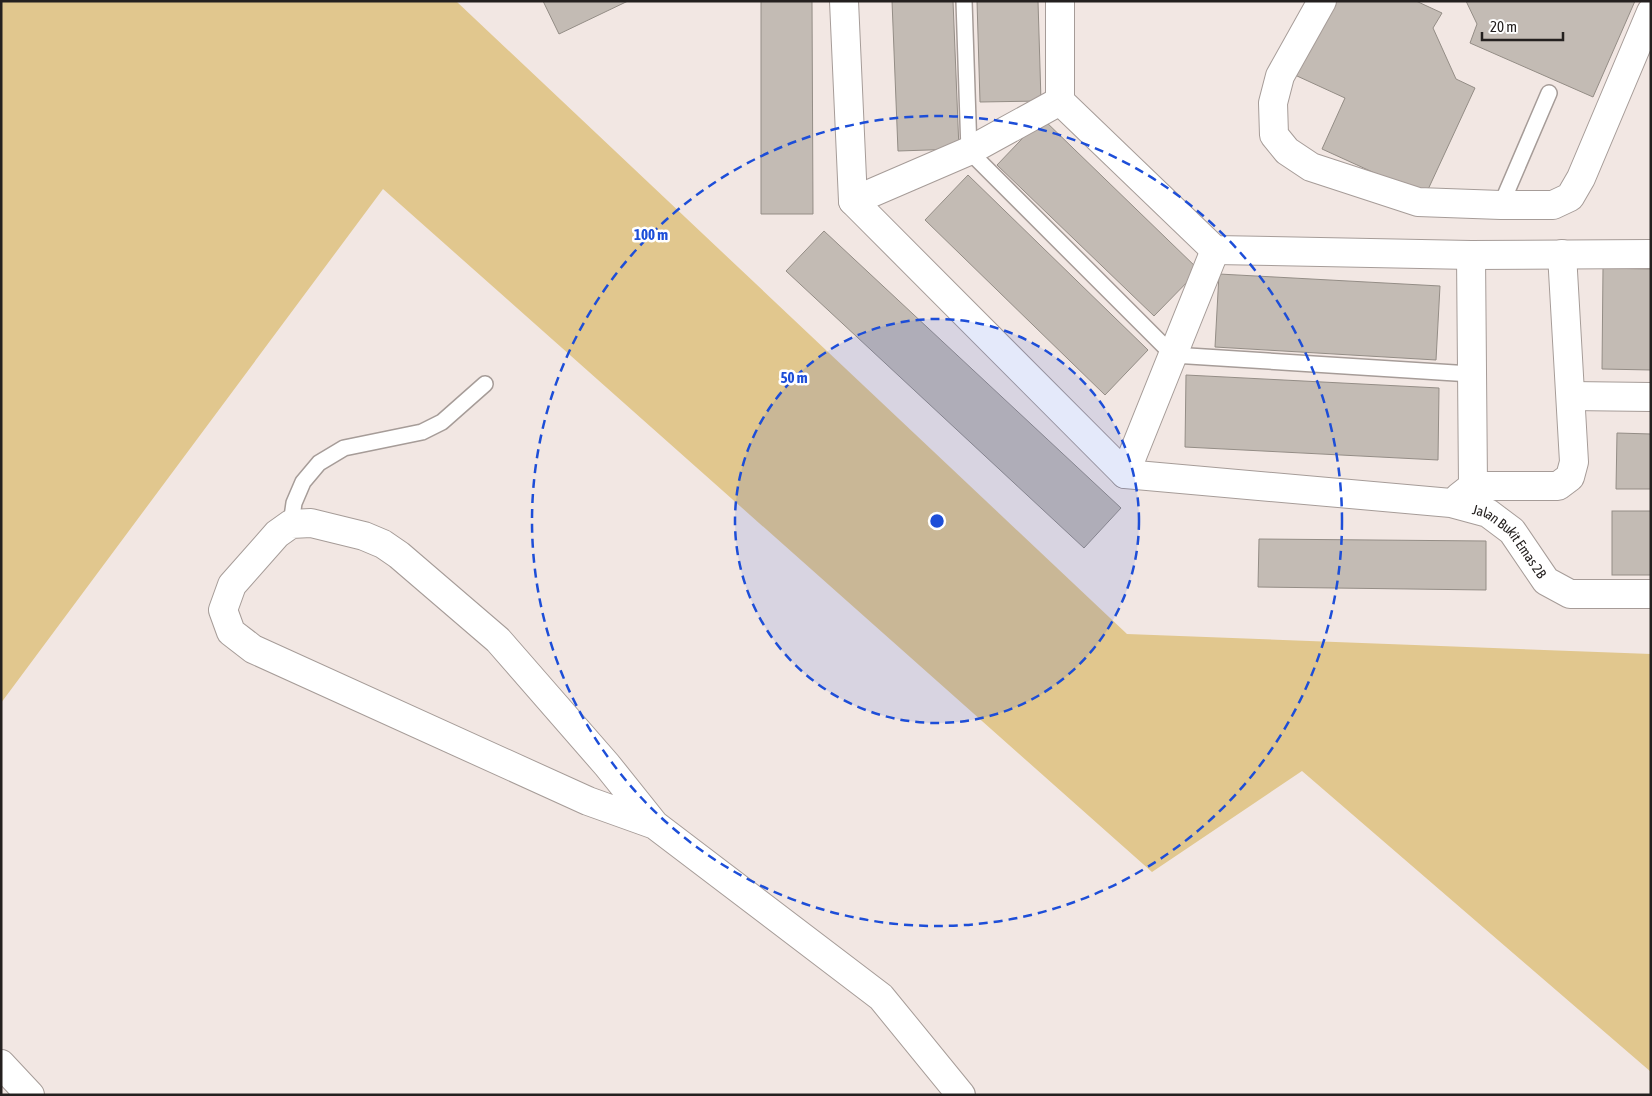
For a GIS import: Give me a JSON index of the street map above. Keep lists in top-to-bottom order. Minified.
{"streets":{"street":["Jalan Bukit Emas 2B"]},"scale_bar":"20 m","rings":["100 m","50 m"]}
